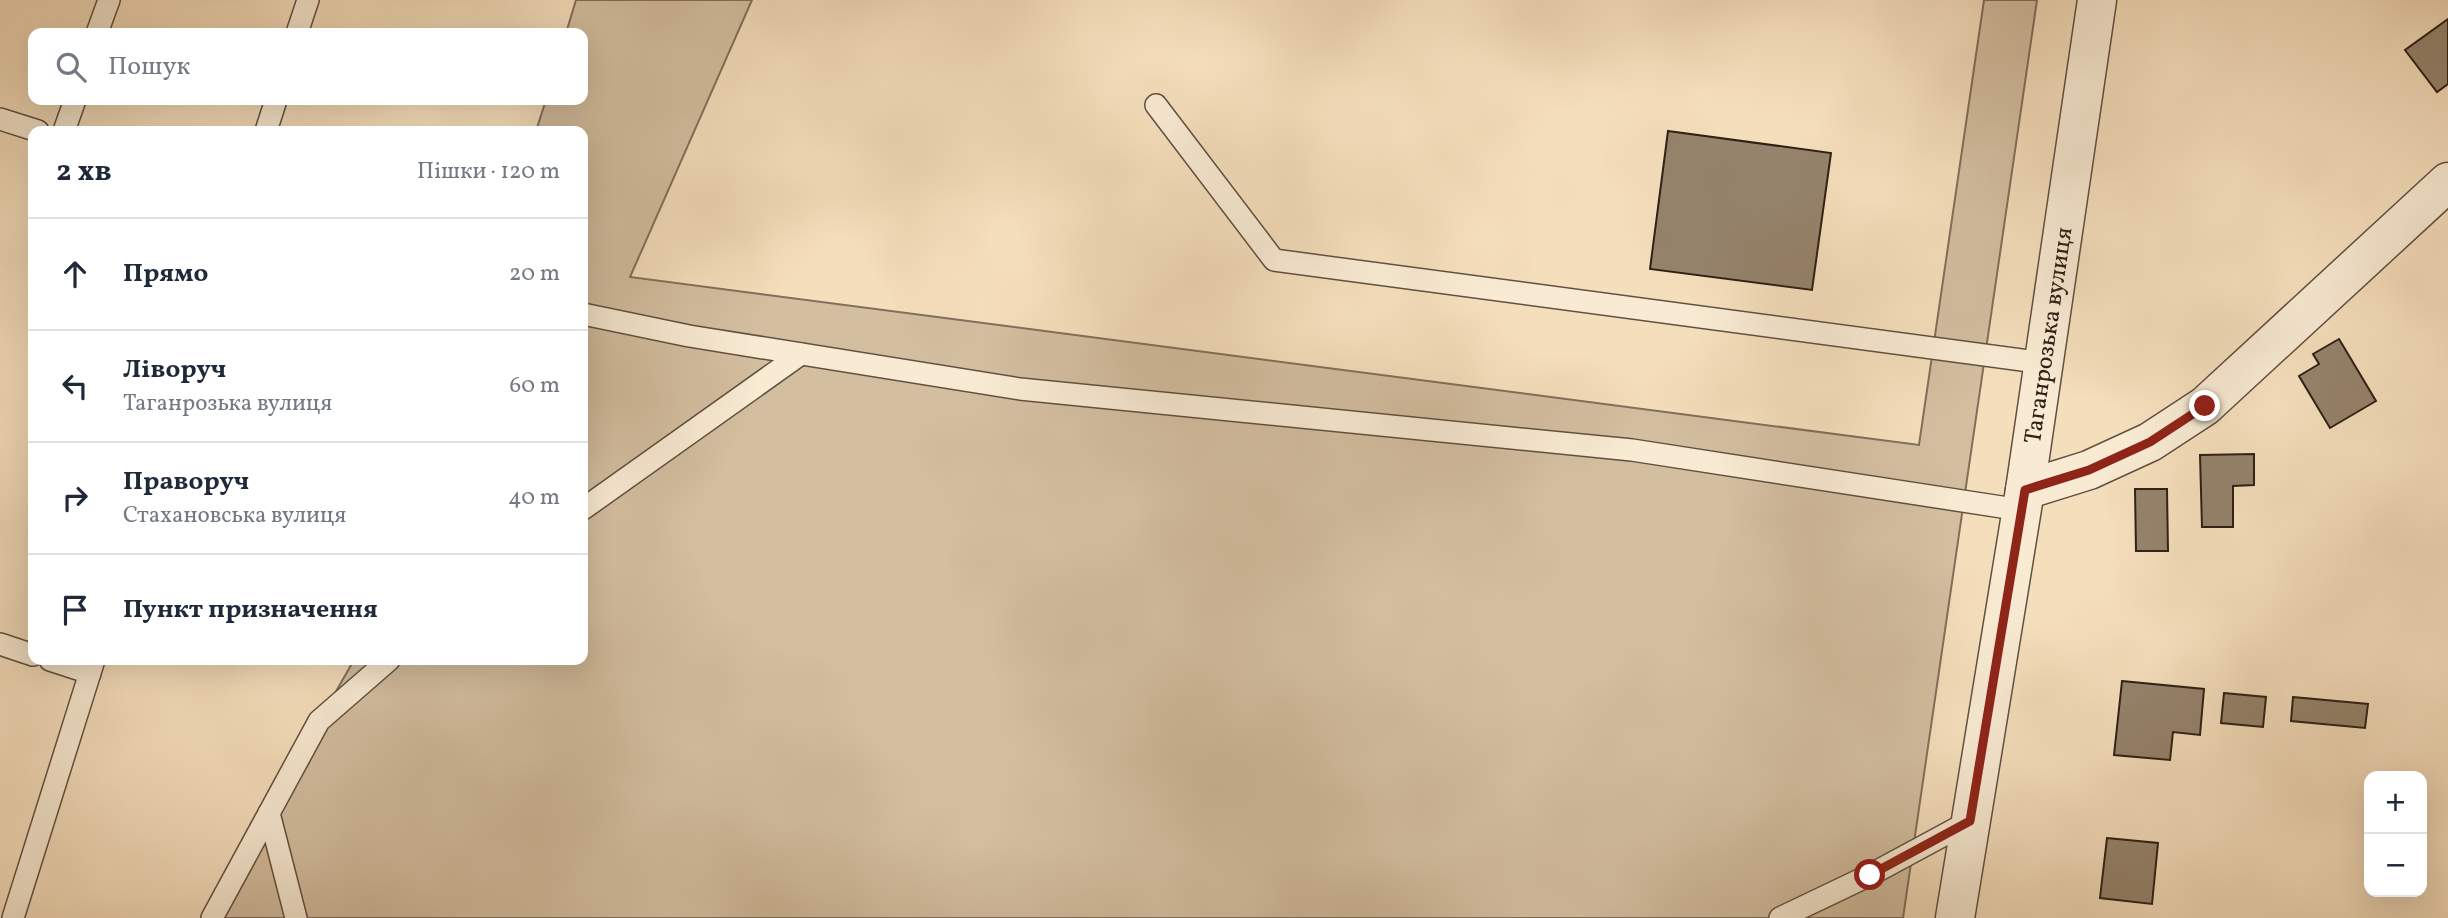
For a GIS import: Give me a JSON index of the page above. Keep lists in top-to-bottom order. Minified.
{"streets":{"street":["Таганрозька вулиця"]},"page":{"search":"Пошук","heading":["2 хв","Пішки · 120 m"],"list":[["Прямо","20 m"],["Ліворуч","Таганрозька вулиця","60 m"],["Праворуч","Стахановська вулиця","40 m"],"Пункт призначення"],"map_buttons":["+","−"]}}
